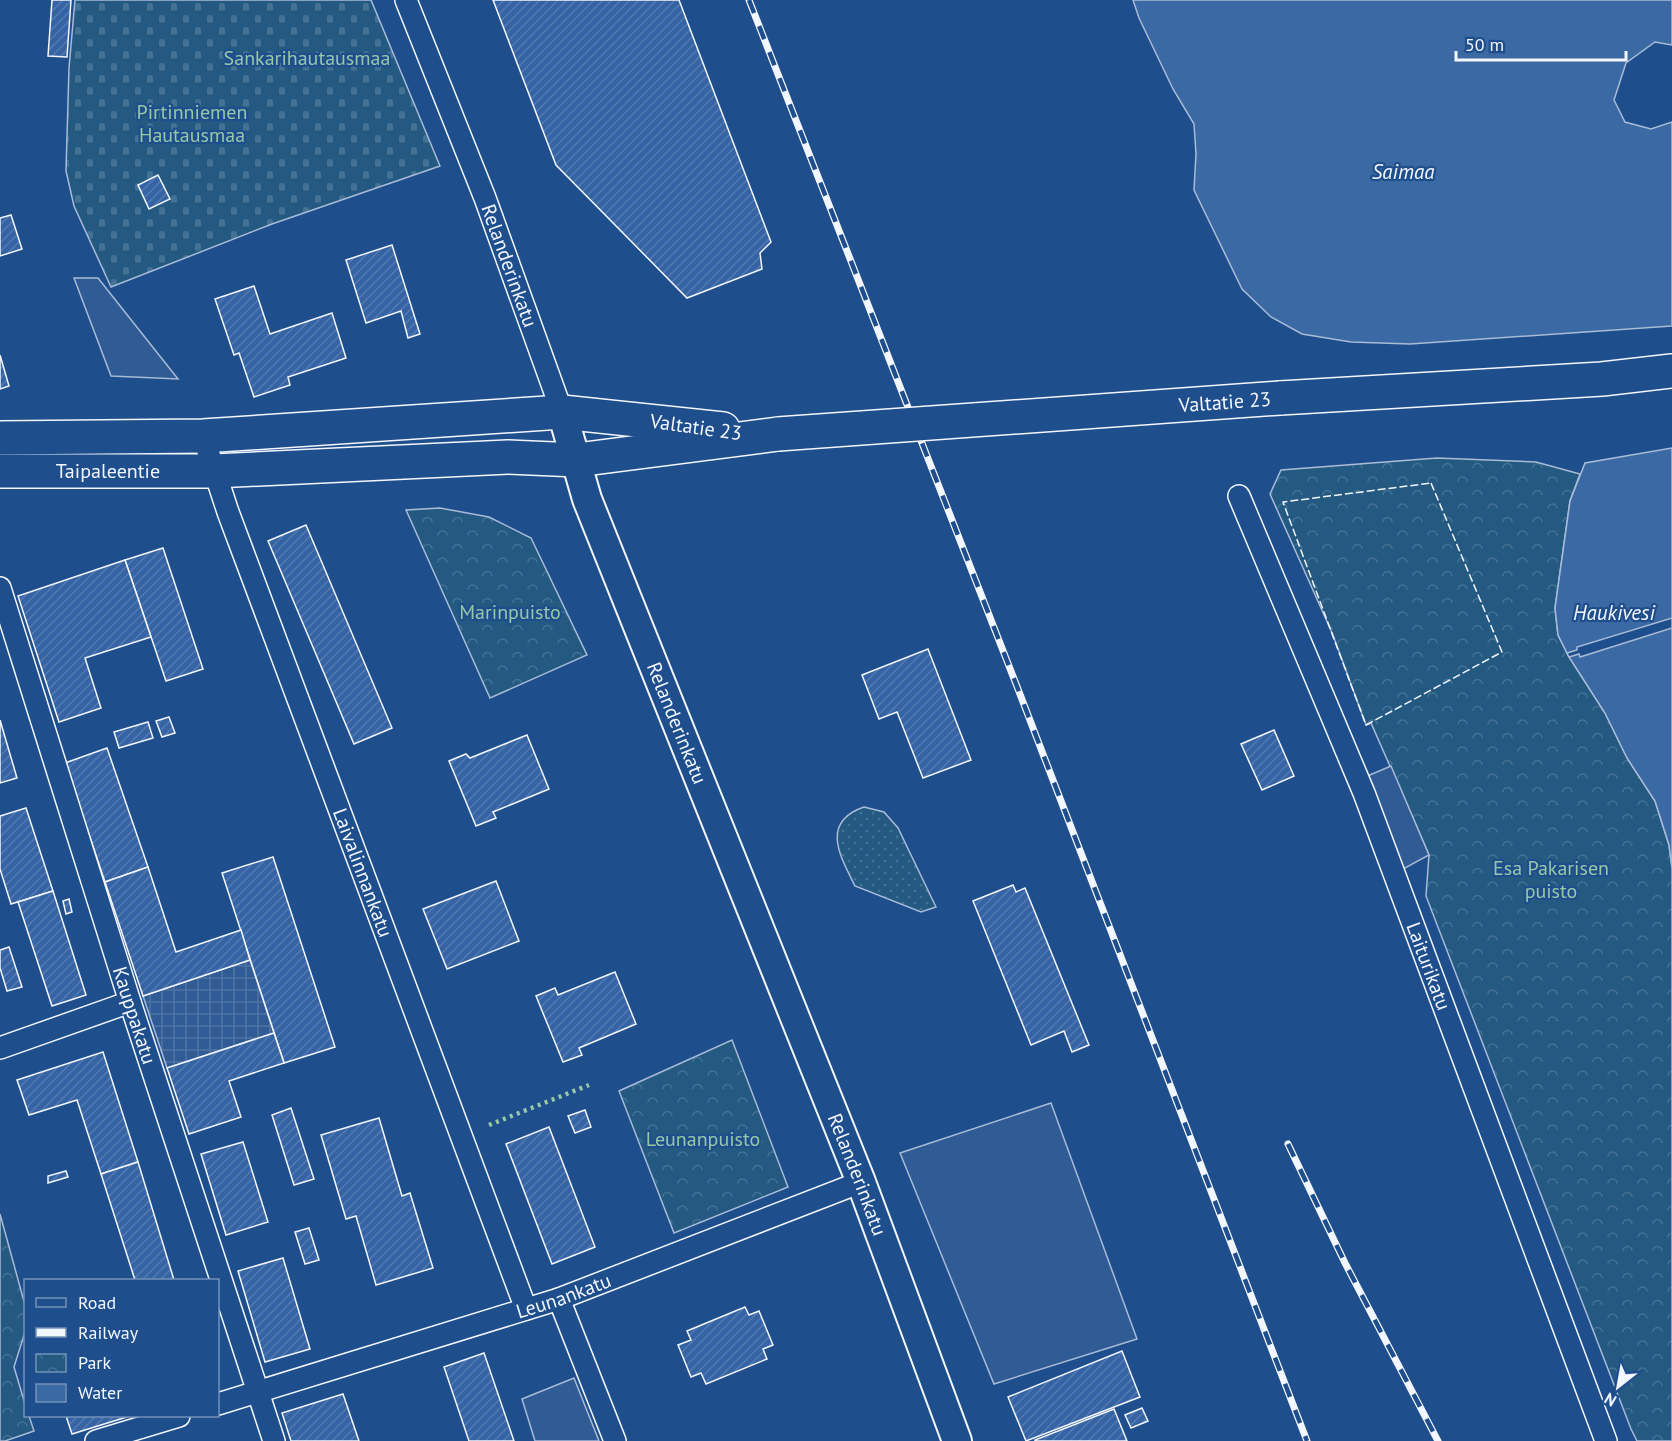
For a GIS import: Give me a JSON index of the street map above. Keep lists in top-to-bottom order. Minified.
{"streets":{"highway":["Valtatie 23","Taipaleentie"],"main road":["Relanderinkatu"],"street":["Laivalinnankatu","Laiturikatu","Kauppakatu","Leunankatu"]},"crossings":[["Relanderinkatu","Valtatie 23"],["Relanderinkatu","Leunankatu"],["Valtatie 23","Taipaleentie"],["Valtatie 23","Laivalinnankatu"],["Taipaleentie","Laivalinnankatu"],["Laivalinnankatu","Leunankatu"],["Kauppakatu","Leunankatu"]],"water":["Saimaa","Haukivesi"],"parks":["Sankarihautausmaa","Pirtinniemen Hautausmaa","Marinpuisto","Esa Pakarisen puisto","Leunanpuisto"],"legend":["Road","Railway","Park","Water"],"scale_bar":"50 m","north":"bottom left"}
